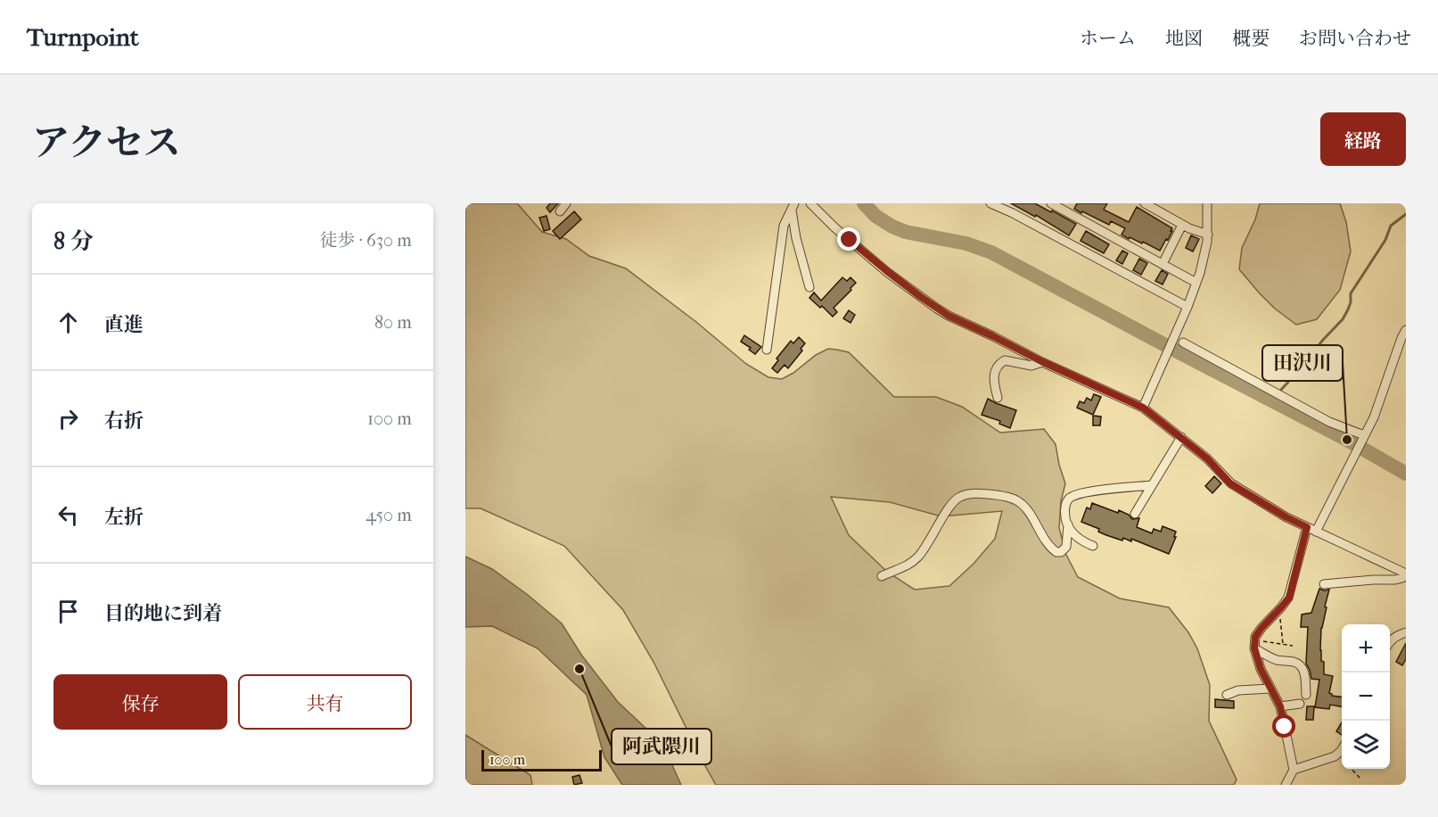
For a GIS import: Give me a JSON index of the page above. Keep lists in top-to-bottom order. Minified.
{"places":["田沢川","阿武隈川"],"scale_bar":"100 m","page":{"header":"Turnpoint","nav":["ホーム","地図","概要","お問い合わせ"],"title":"アクセス","buttons":["経路",["保存","共有"]],"heading":["8 分","徒歩 · 630 m"],"list":[["直進","80 m"],["右折","100 m"],["左折","450 m"],"目的地に到着"],"map_buttons":["+","−"],"scale":"100 m"}}
